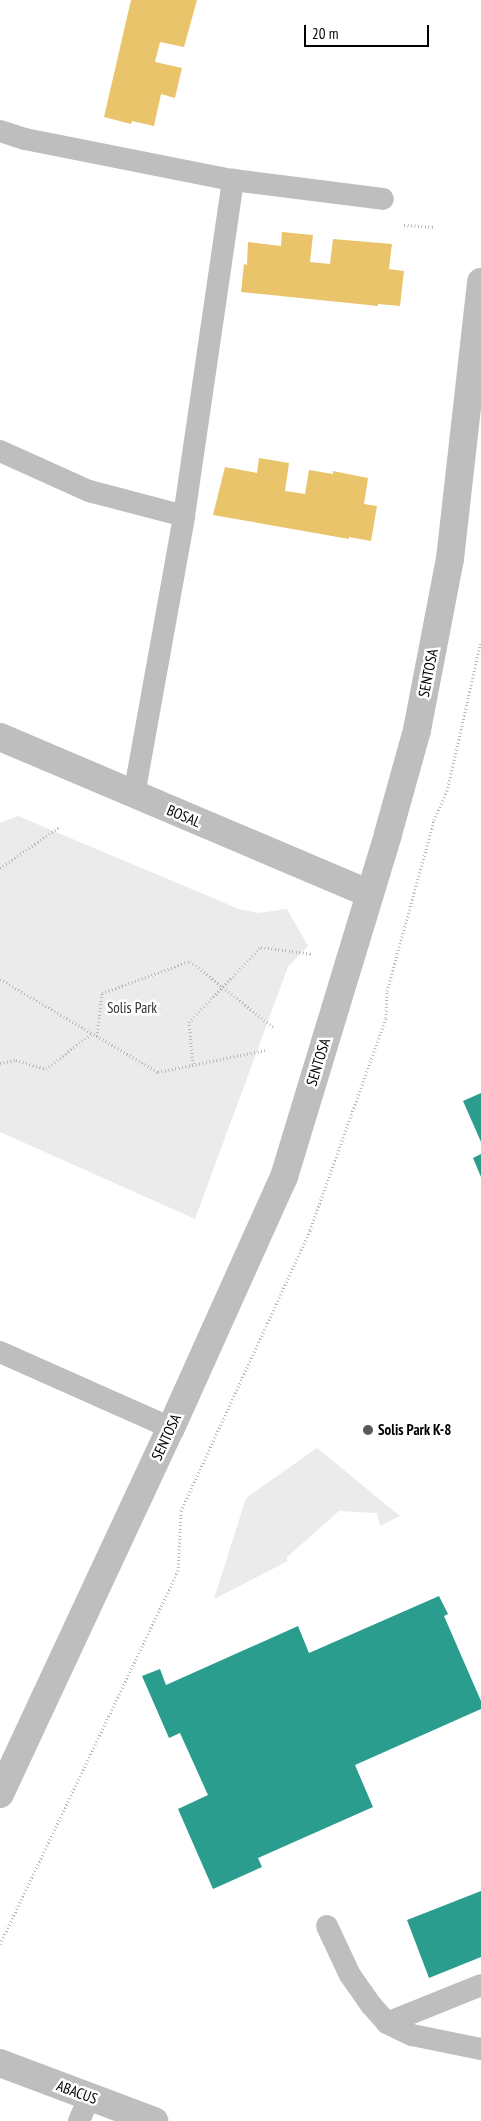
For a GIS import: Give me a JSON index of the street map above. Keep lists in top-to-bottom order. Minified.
{"streets":{"street":["SENTOSA","BOSAL","ABACUS"]},"crossings":[["SENTOSA","BOSAL"]],"parks":["Solis Park"],"places":["Solis Park K-8"],"scale_bar":"20 m"}
